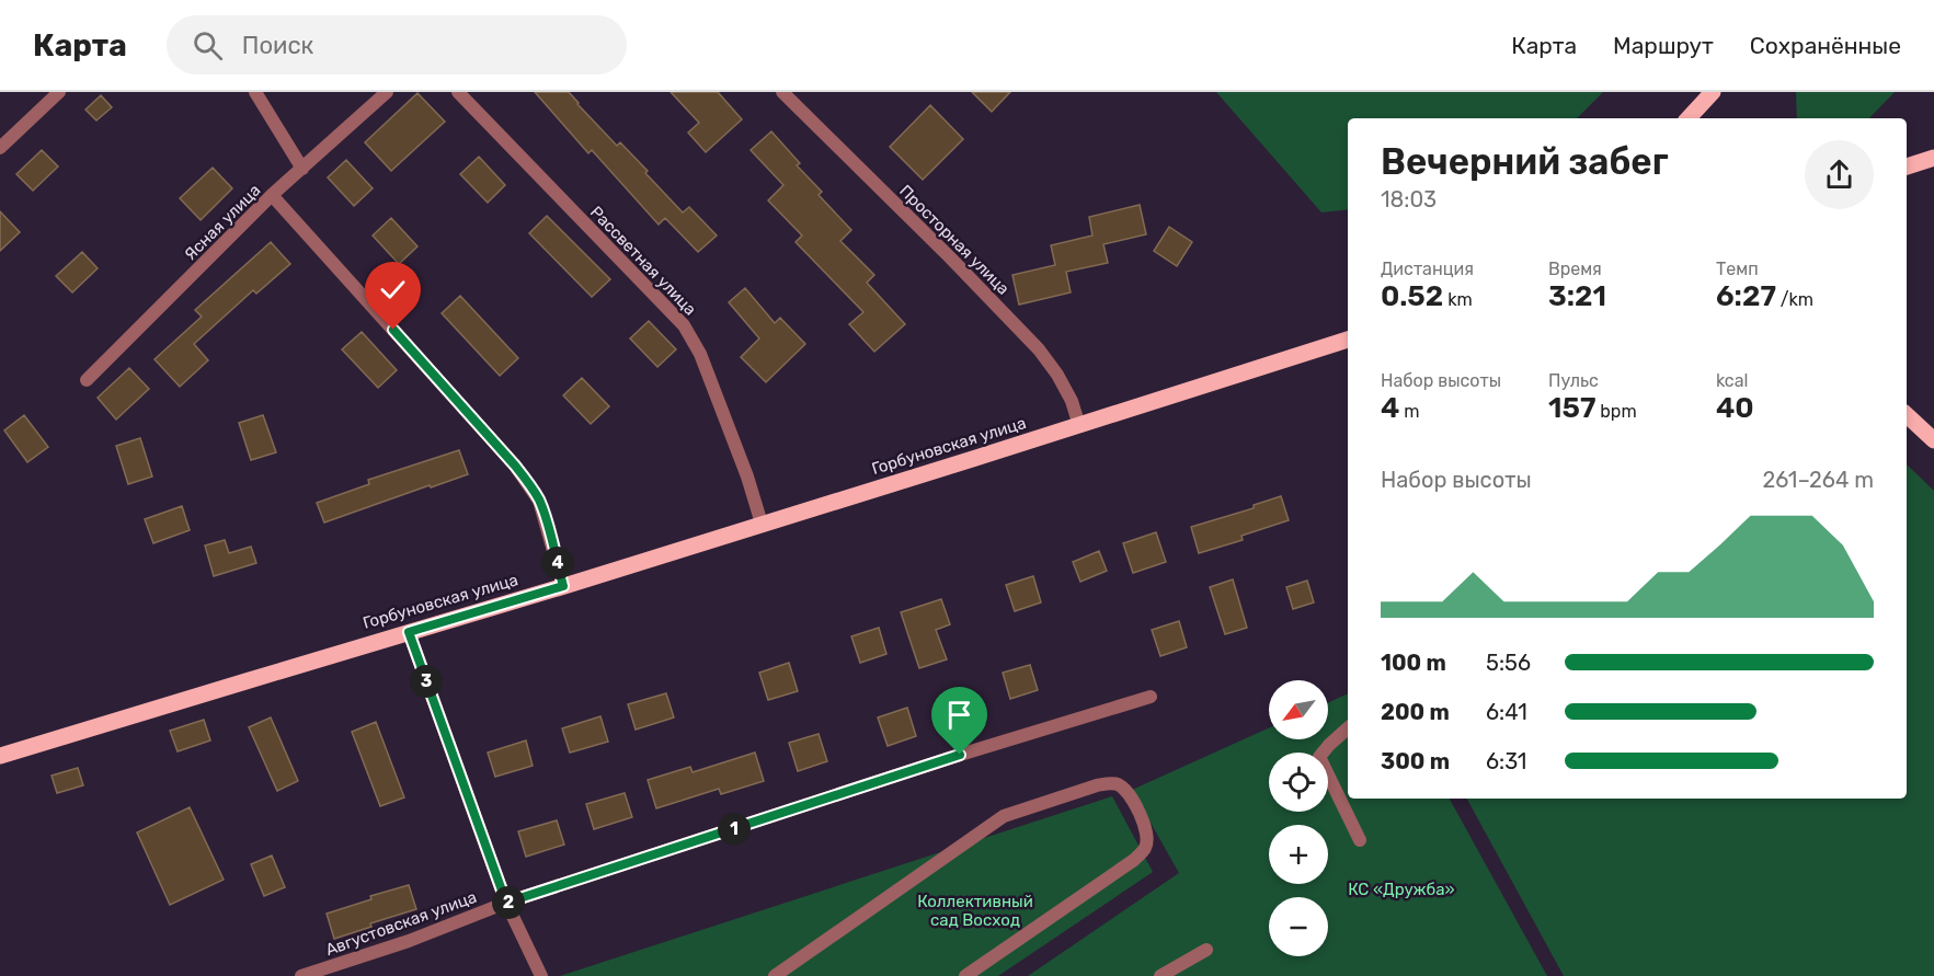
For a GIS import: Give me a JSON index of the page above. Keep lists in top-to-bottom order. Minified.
{"streets":{"main road":["Горбуновская улица"],"street":["Ясная улица","Просторная улица","Рассветная улица","Августовская улица"]},"crossings":[["Просторная улица","Горбуновская улица"],["Рассветная улица","Горбуновская улица"]],"parks":["КС «Дружба»","Коллективный сад Восход"],"north":"bottom left","page":{"header":"Карта","search":"Поиск","nav":["Карта","Маршрут","Сохранённые"],"heading":["Вечерний забег","18:03"],"stats":[["Дистанция","0.52 km"],["Время","3:21"],["Темп","6:27 /km"],["Набор высоты","4 m"],["Пульс","157 bpm"],["kcal","40"]],"chart":["Набор высоты","261–264 m"],"pins":["4","3","1","2"],"list":[{"name":"100 m","note":"5:56"},{"name":"200 m","note":"6:41"},{"name":"300 m","note":"6:31"}],"map_buttons":["+","−"]}}
